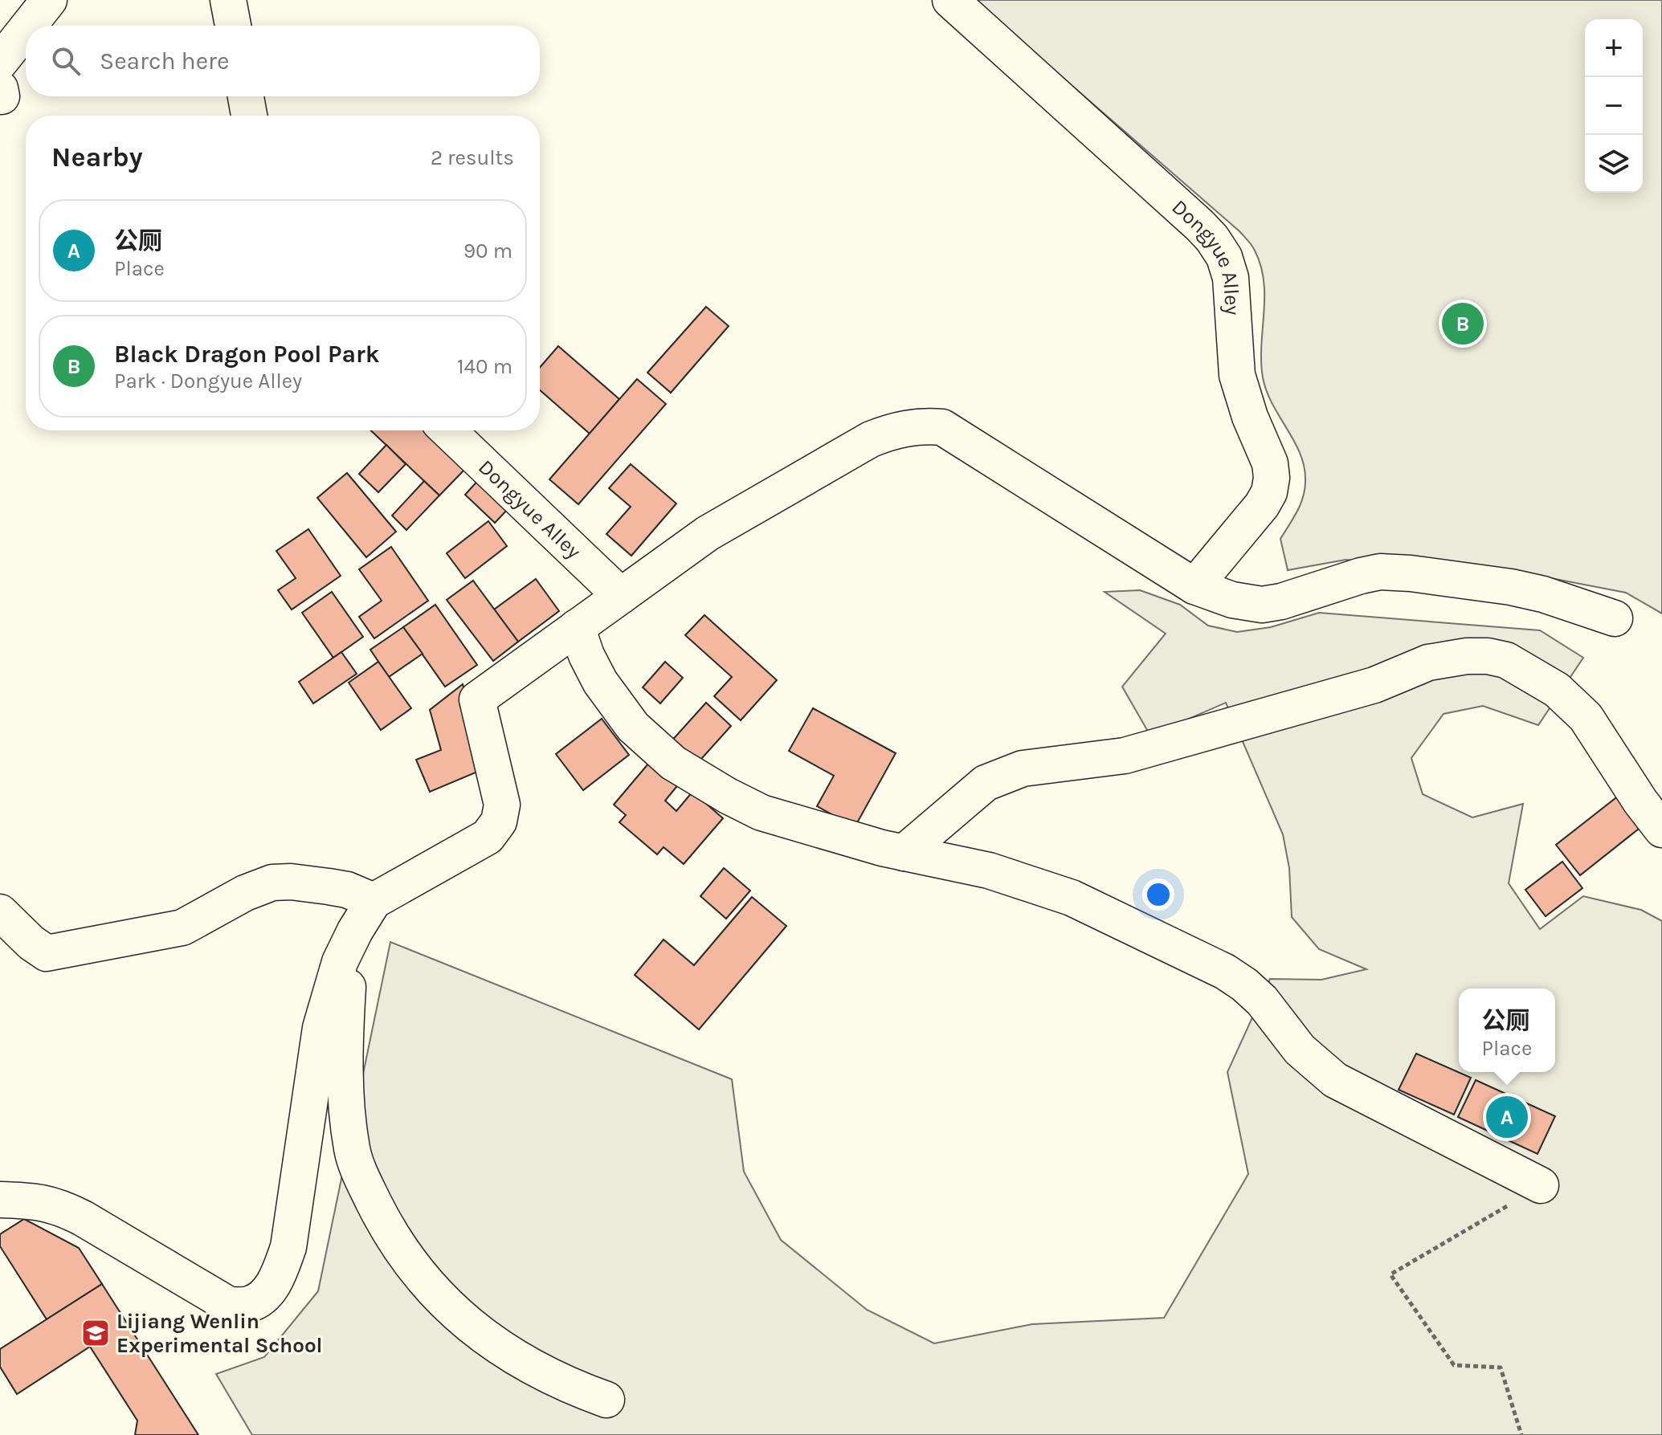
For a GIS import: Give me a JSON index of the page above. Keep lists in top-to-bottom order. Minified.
{"streets":{"street":["Dongyue Alley"]},"places":{"school or university":["Lijiang Wenlin Experimental School"]},"page":{"map_buttons":["+","−"],"search":"Search here","heading":["Nearby","2 results"],"list":[{"mark":"A","name":"公厕","note":"Place","value":"90 m"},{"mark":"B","name":"Black Dragon Pool Park","note":"Park · Dongyue Alley","value":"140 m"}],"pins":["B","A"],"popup":["公厕","Place"]}}
